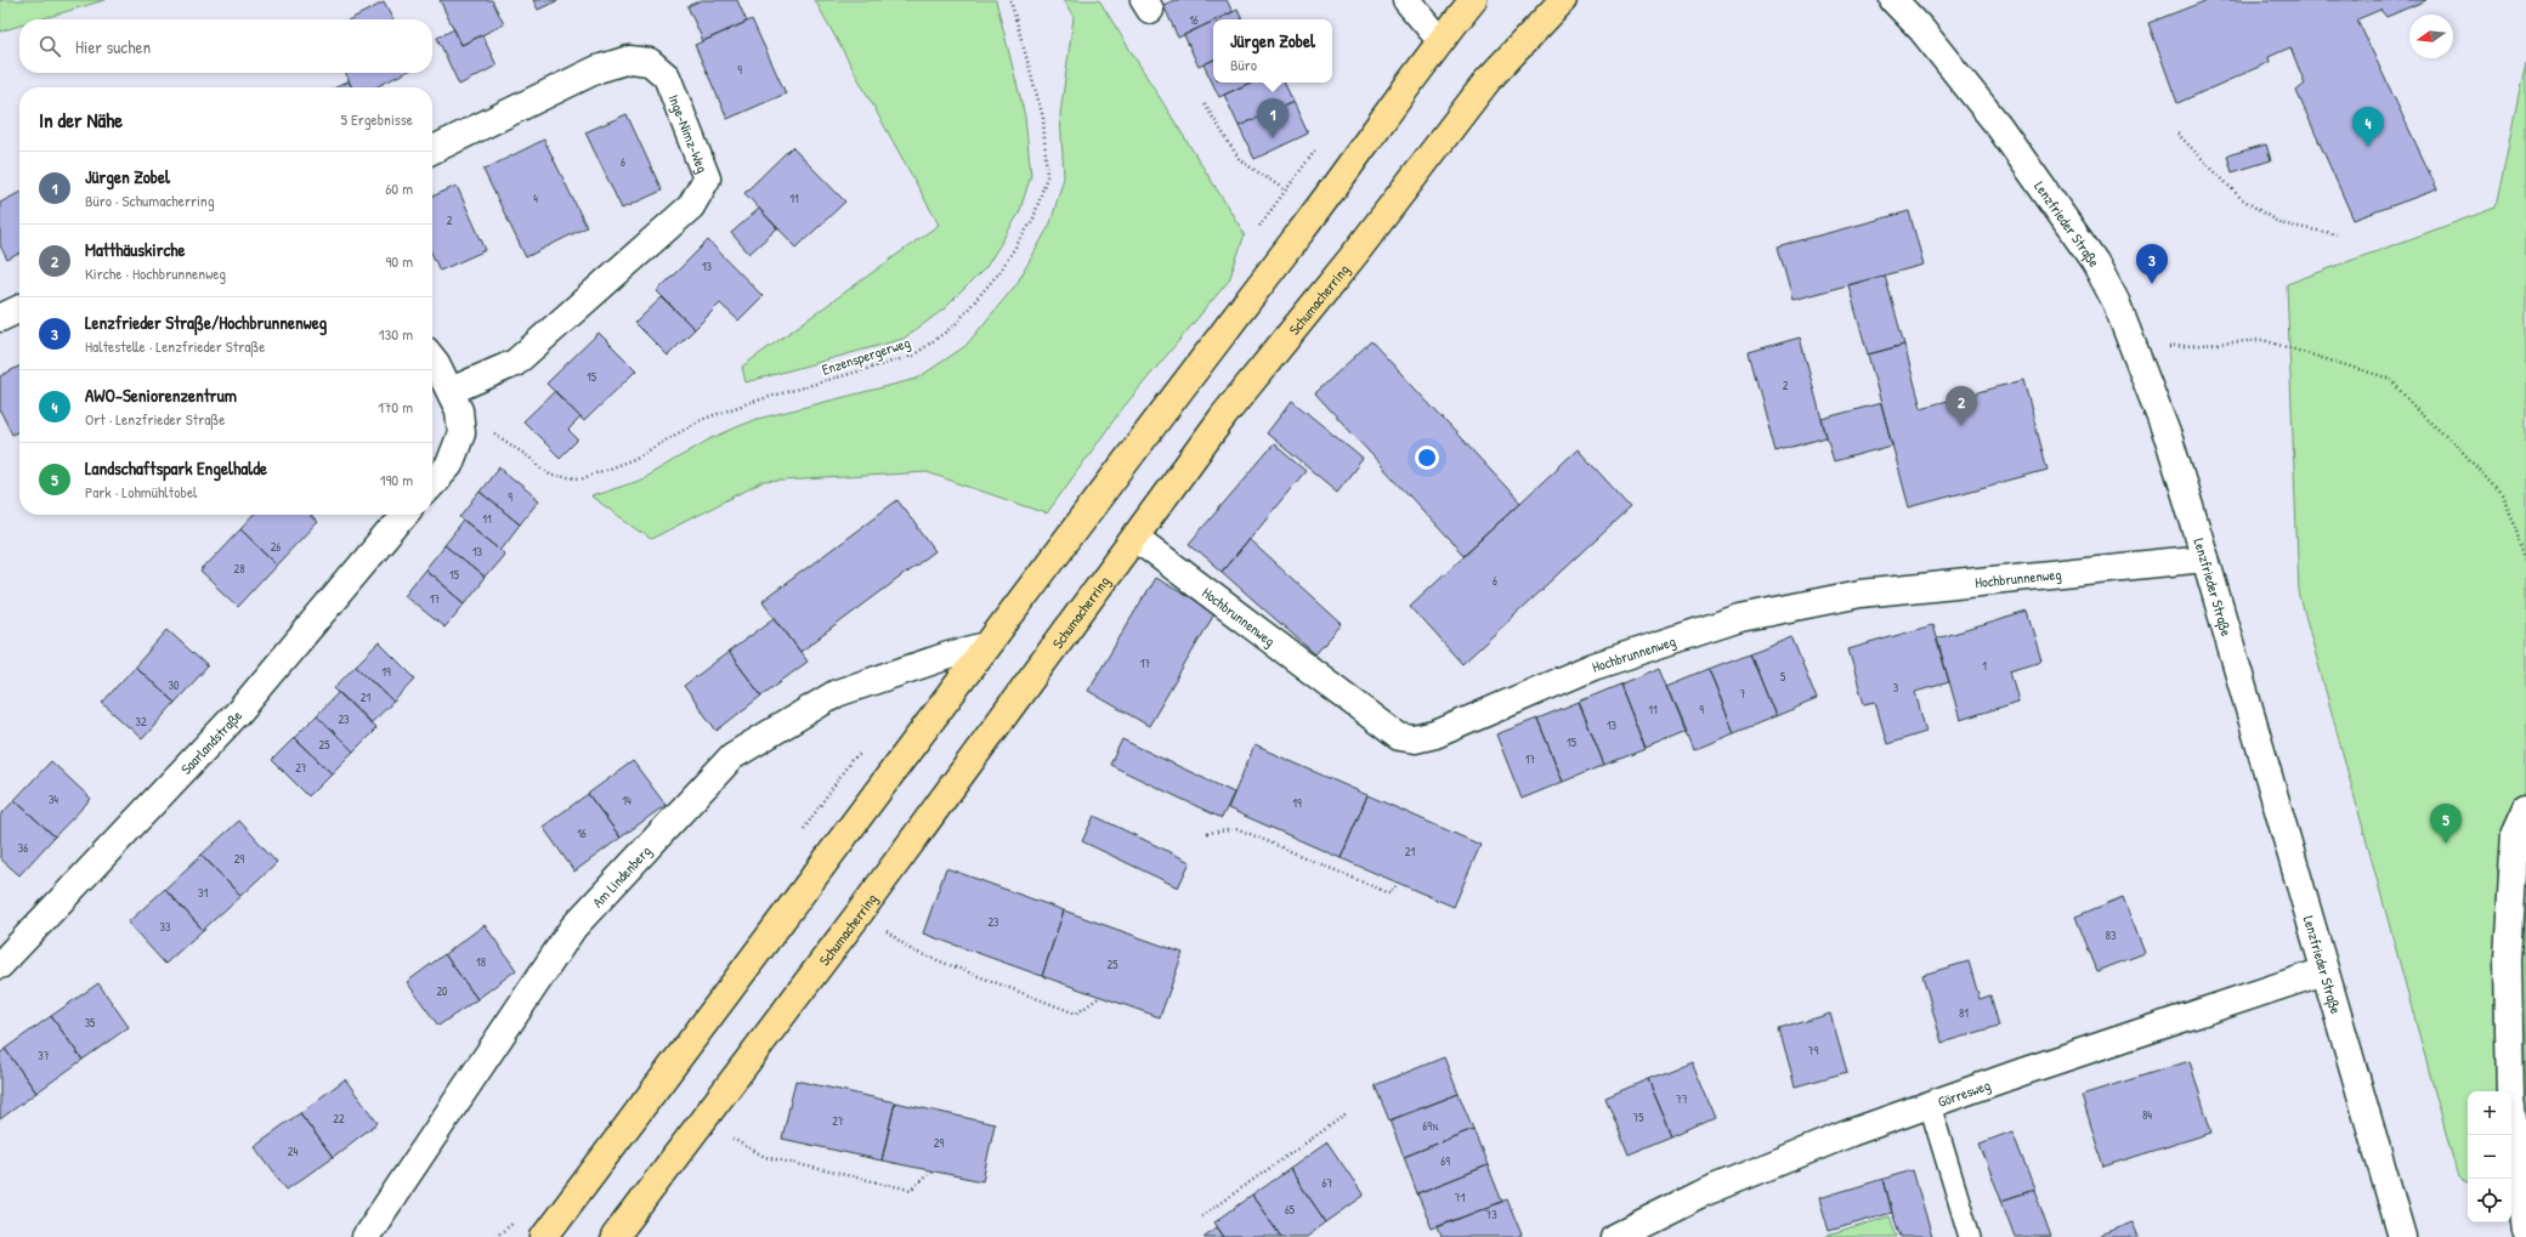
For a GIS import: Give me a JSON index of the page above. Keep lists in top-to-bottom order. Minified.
{"streets":{"main road":["Schumacherring"],"street":["Inge-Nimz-Weg","Lenzfrieder Straße","Hochbrunnenweg","Saarlandstraße","Am Lindenberg","Görresweg"],"path":["Enzenspergerweg"]},"crossings":[["Inge-Nimz-Weg","Enzenspergerweg"],["Lenzfrieder Straße","Hochbrunnenweg"],["Lenzfrieder Straße","Görresweg"],["Schumacherring","Hochbrunnenweg"]],"house_numbers":["16","9","6","4","11","2","13","15","2","9","11","26","13","28","15","6","17","17","1","19","5","30","3","7","21","11","9","23","32","13","15","25","17","27","34","14","19","16","36","21","29","31","23","33","83","18","25","20","81","35","79","37","77","84","75","22","27","69½","29","24","69","67","71","65","73"],"north":"left","page":{"popup":["Jürgen Zobel","Büro"],"search":"Hier suchen","heading":["In der Nähe","5 Ergebnisse"],"pins":["1","4","3","2","5"],"list":[{"mark":"1","name":"Jürgen Zobel","note":"Büro · Schumacherring","value":"60 m"},{"mark":"2","name":"Matthäuskirche","note":"Kirche · Hochbrunnenweg","value":"90 m"},{"mark":"3","name":"Lenzfrieder Straße/Hochbrunnenweg","note":"Haltestelle · Lenzfrieder Straße","value":"130 m"},{"mark":"4","name":"AWO-Seniorenzentrum","note":"Ort · Lenzfrieder Straße","value":"170 m"},{"mark":"5","name":"Landschaftspark Engelhalde","note":"Park · Lohmühltobel","value":"190 m"}],"map_buttons":["+","−"]}}
